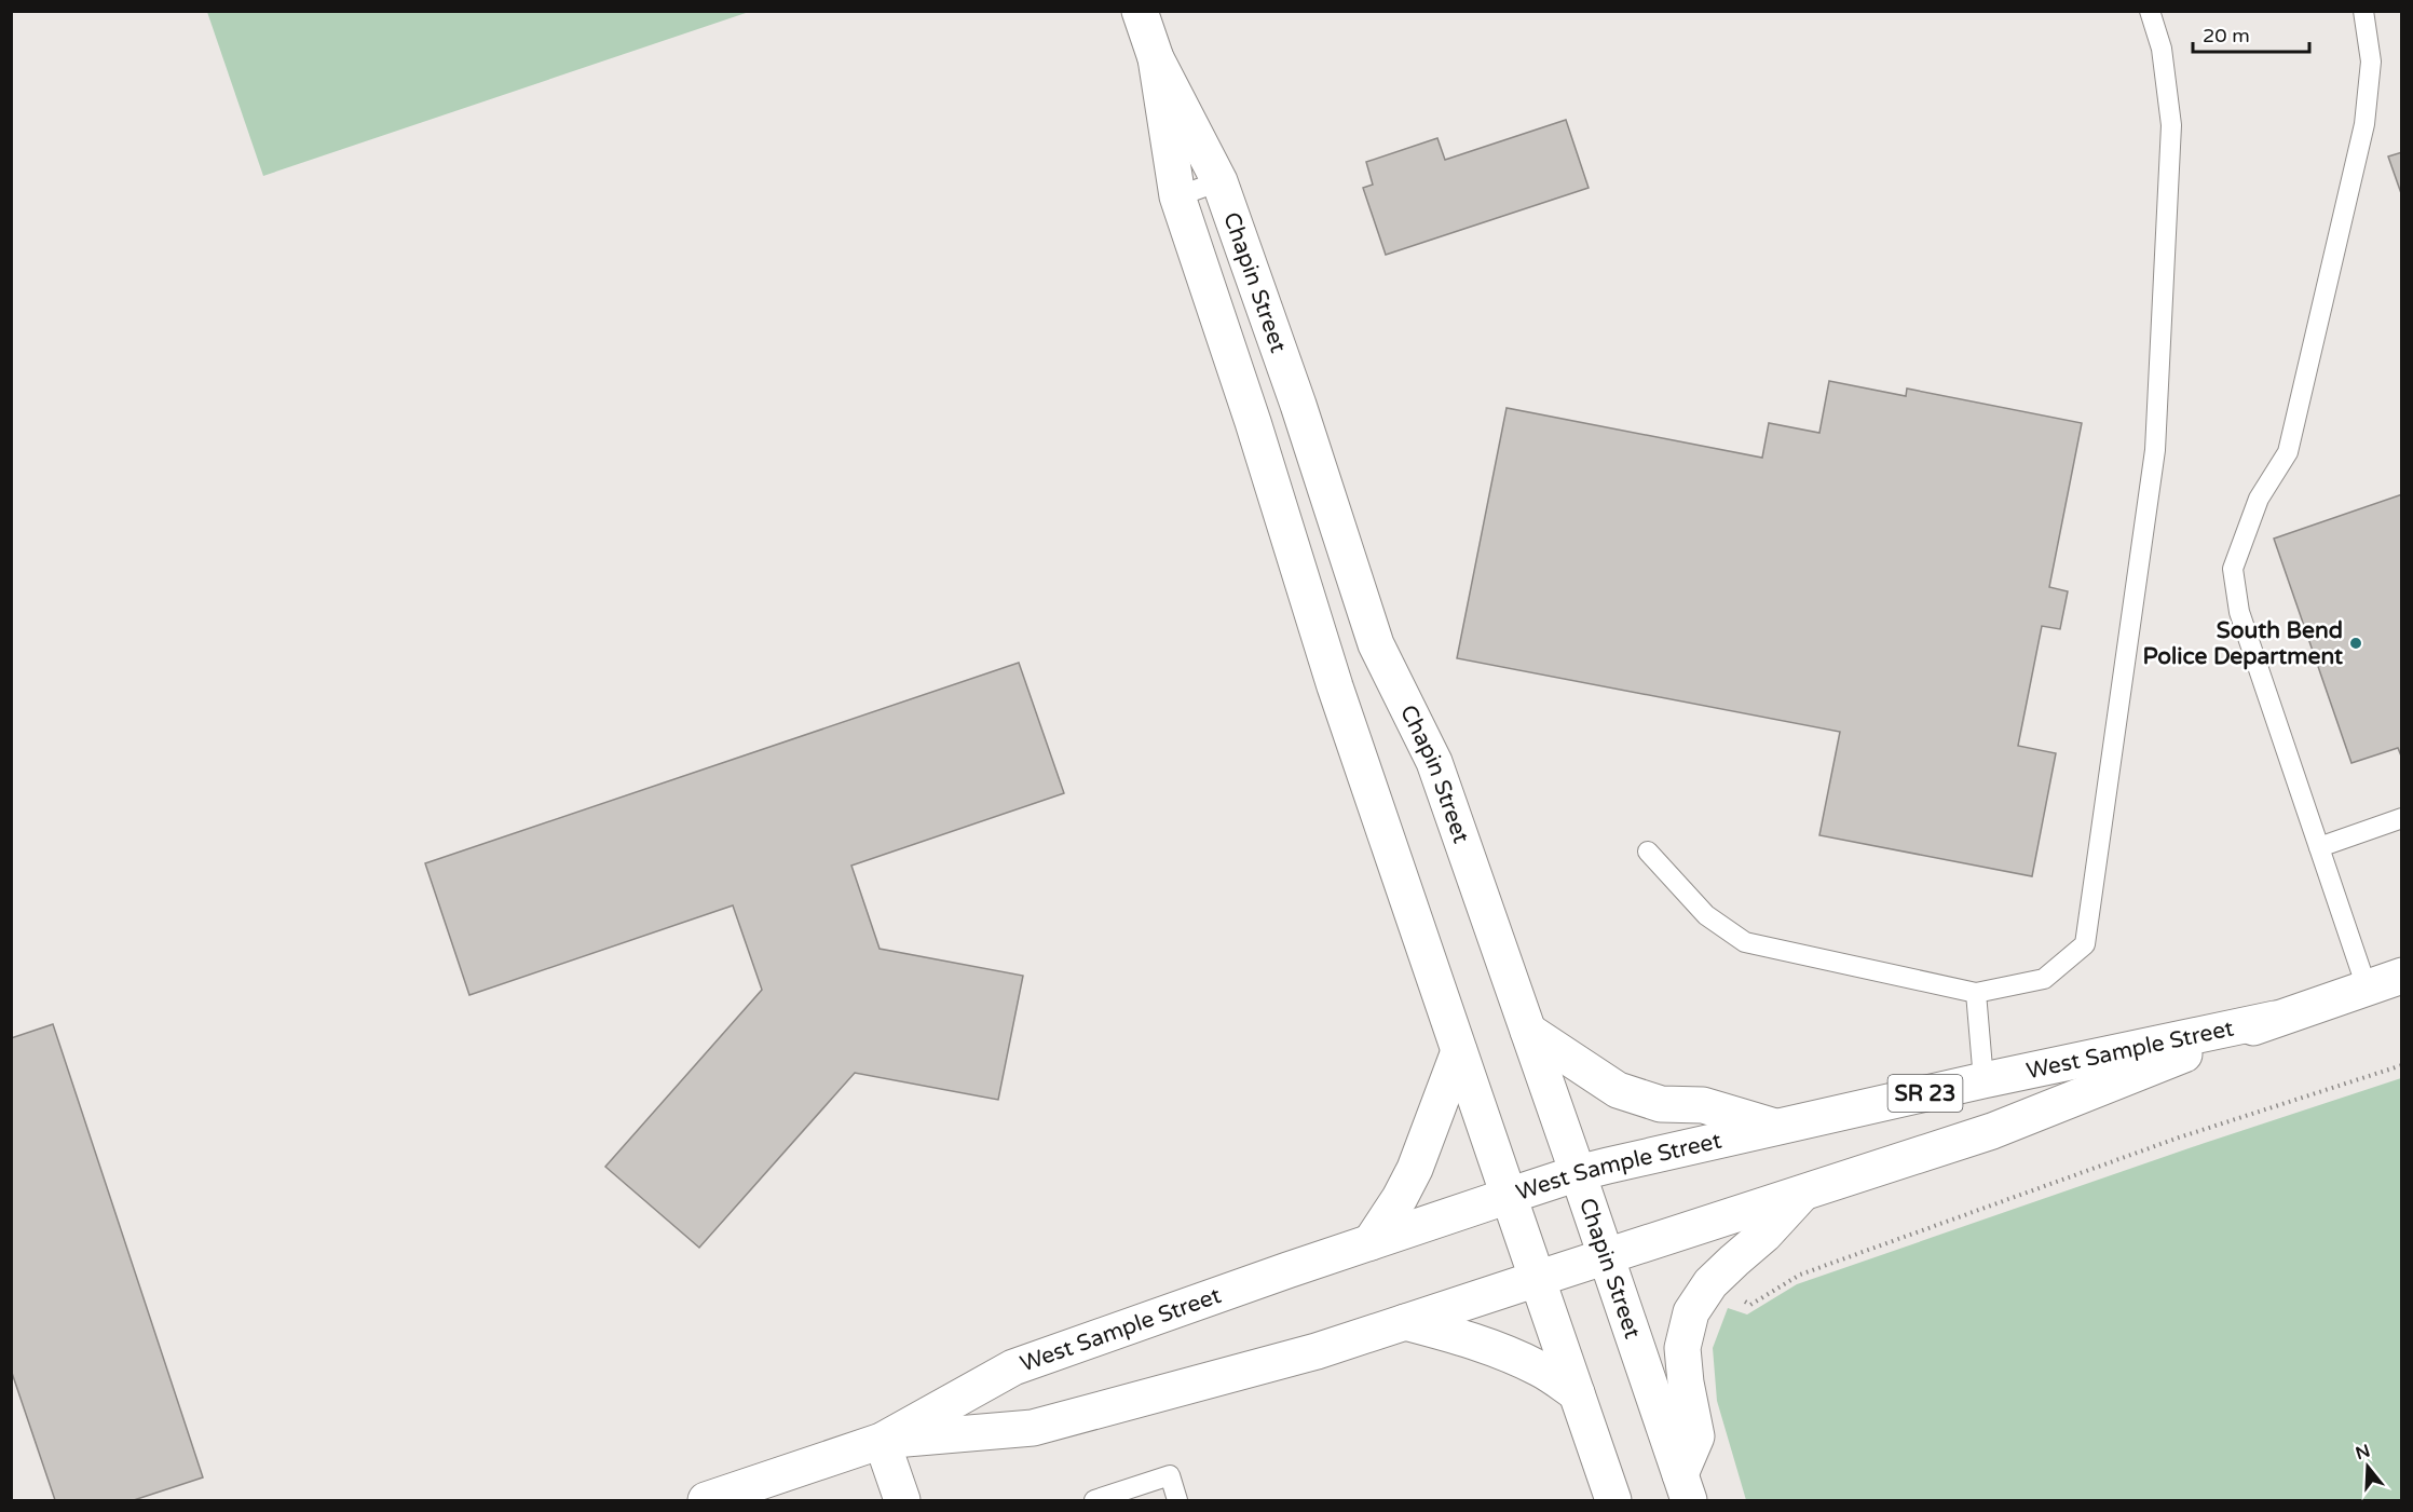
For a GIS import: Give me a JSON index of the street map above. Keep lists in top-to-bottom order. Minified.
{"streets":{"main road":["Chapin Street","West Sample Street","SR 23"]},"crossings":[["Chapin Street","West Sample Street"],["Chapin Street","SR 23"],["West Sample Street","SR 23"]],"places":["South Bend Police Department"],"scale_bar":"20 m","north":"top"}
